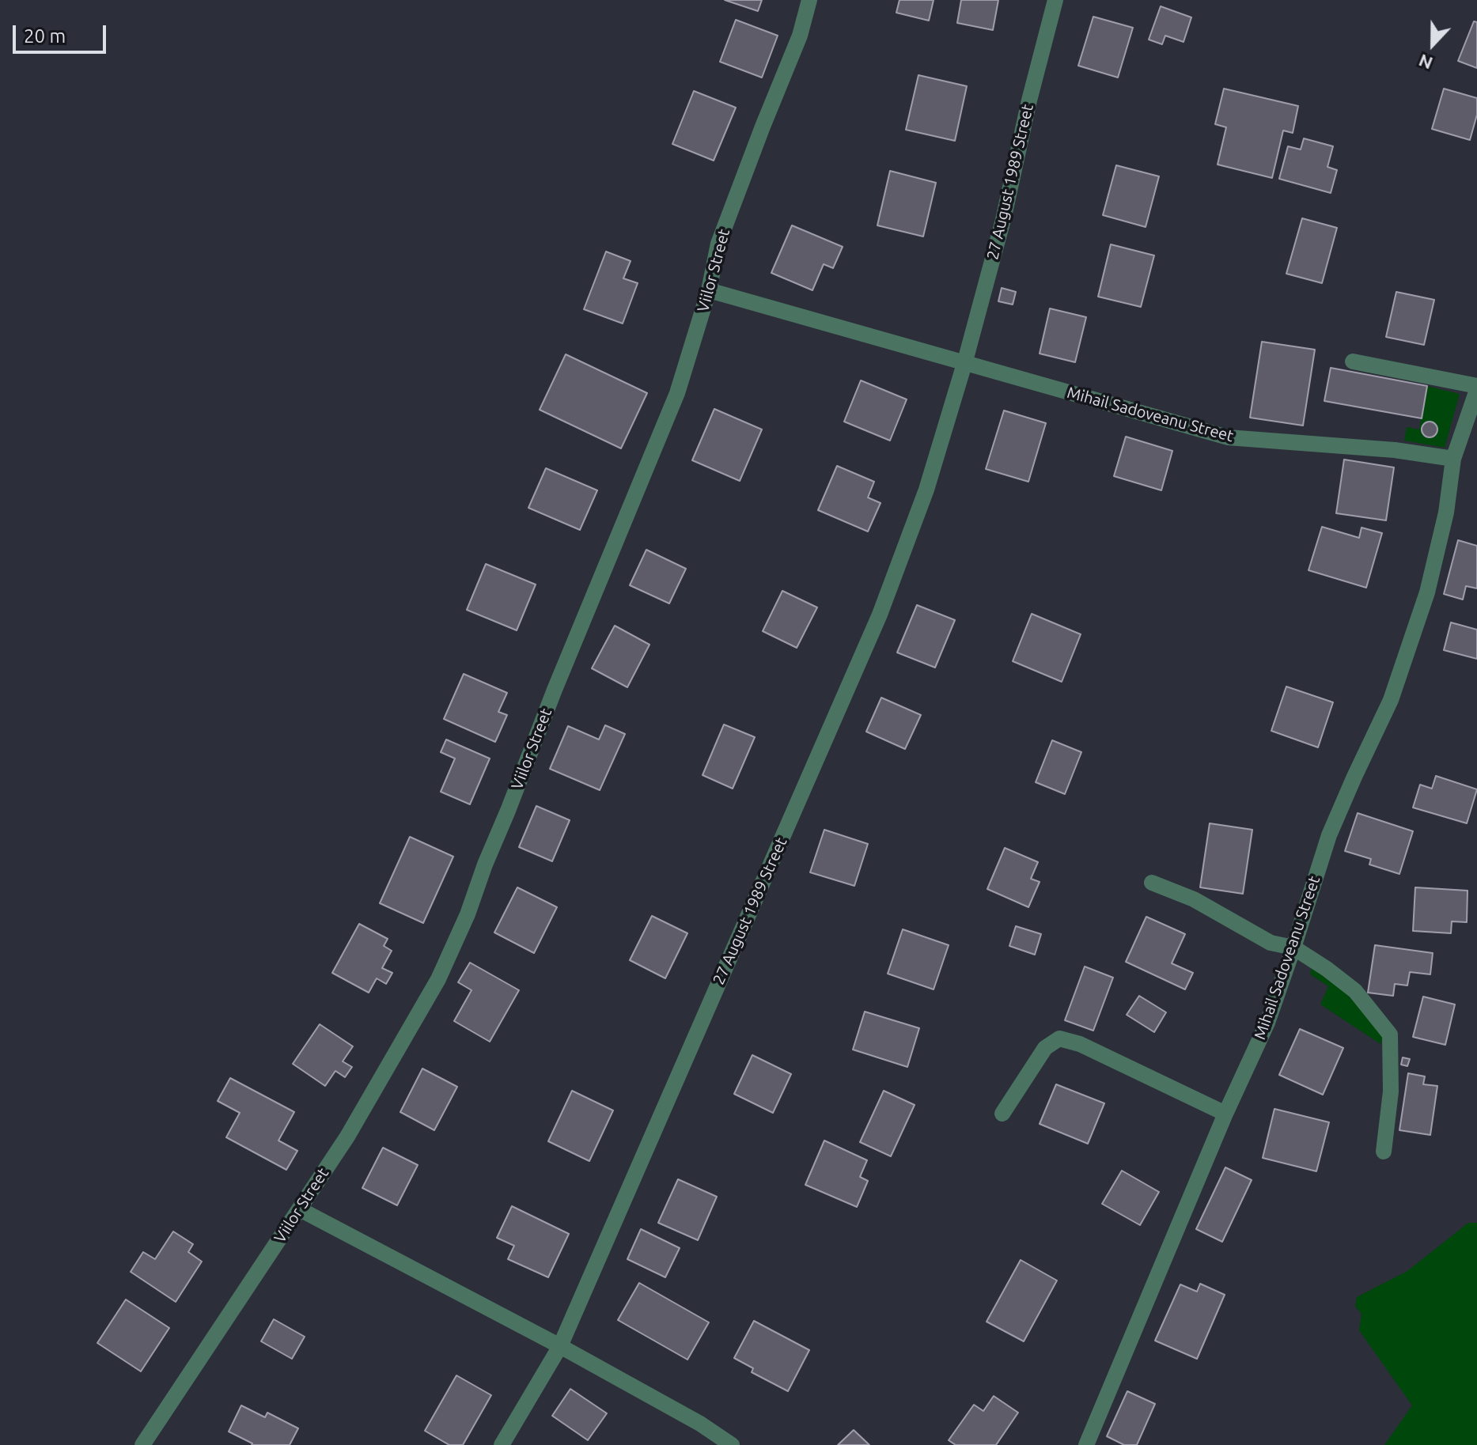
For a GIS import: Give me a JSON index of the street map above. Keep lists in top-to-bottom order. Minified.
{"streets":{"street":["27 August 1989 Street","Viilor Street","Mihail Sadoveanu Street"]},"crossings":[["27 August 1989 Street","Mihail Sadoveanu Street"]],"scale_bar":"20 m","north":"bottom"}
